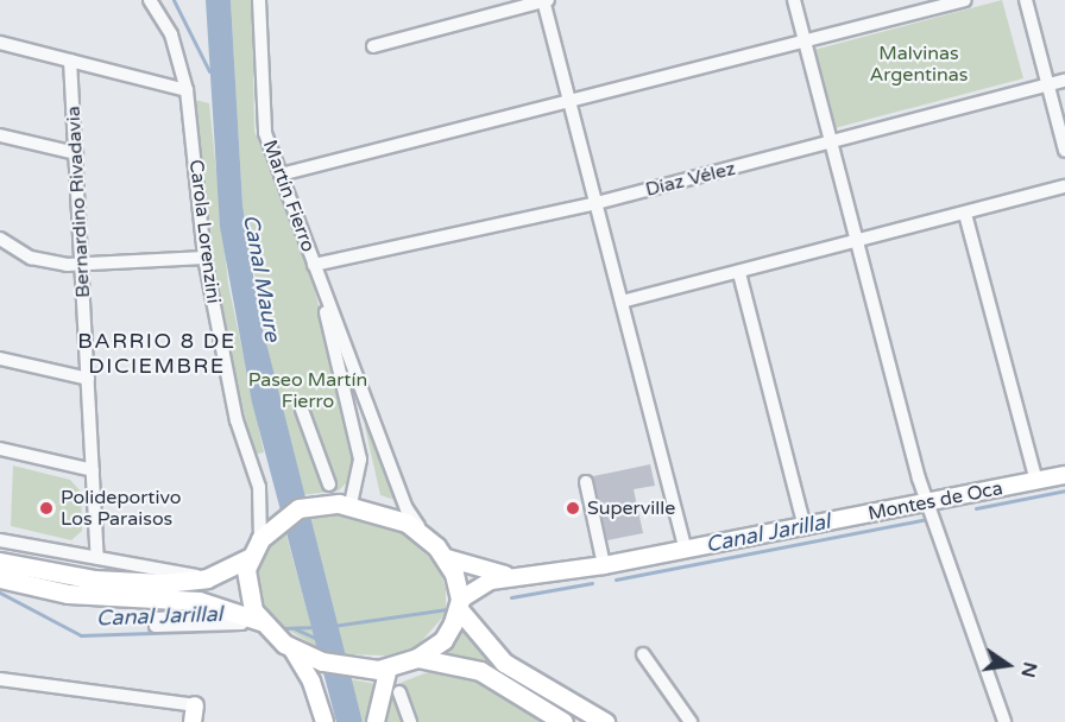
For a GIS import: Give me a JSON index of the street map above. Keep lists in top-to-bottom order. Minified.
{"streets":{"main road":["Montes de Oca"],"street":["Díaz Vélez","Martín Fierro","Bernardino Rivadavia","Carola Lorenzini"]},"crossings":[["Díaz Vélez","Martín Fierro"],["Martín Fierro","Carola Lorenzini"],["Martín Fierro","Montes de Oca"],["Carola Lorenzini","Montes de Oca"]],"districts":["BARRIO 8 DE DICIEMBRE"],"water":["Canal Maure","Canal Jarillal"],"parks":["Malvinas Argentinas","Paseo Martín Fierro"],"places":["Polideportivo Los Paraisos","Superville"],"north":"right"}
